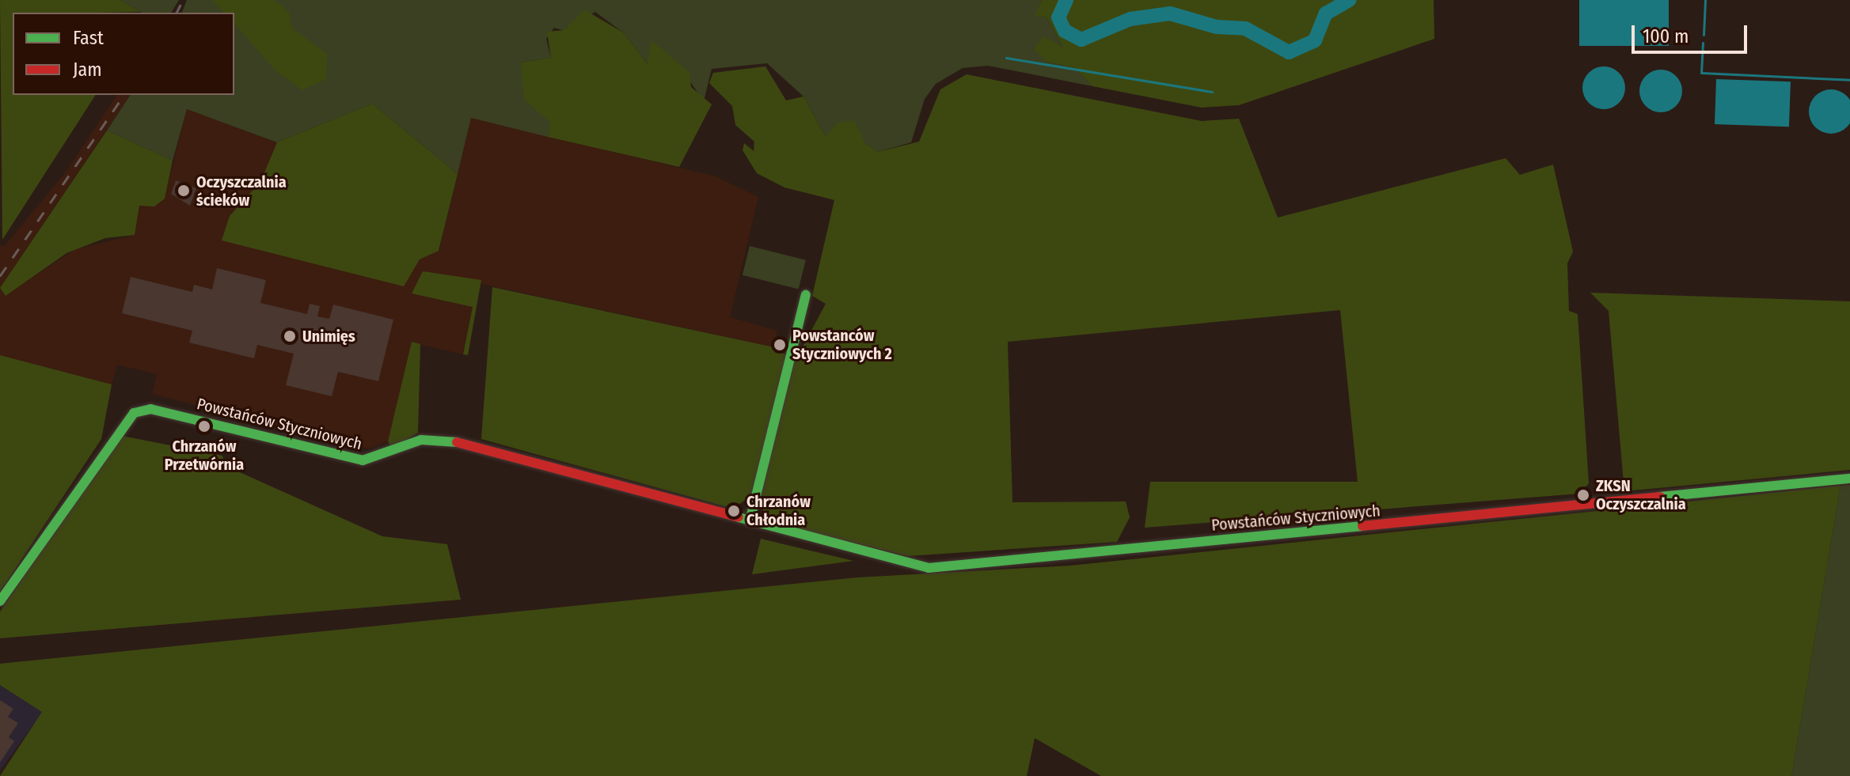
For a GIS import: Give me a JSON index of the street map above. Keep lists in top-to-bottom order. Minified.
{"streets":{"street":["Powstańców Styczniowych"]},"places":["Oczyszczalnia ścieków","Unimięs","Powstanców Styczniowych 2","Chrzanów Przetwórnia","ZKSN Oczyszczalnia","Chrzanów Chłodnia"],"legend":["Fast","Jam"],"scale_bar":"100 m"}
